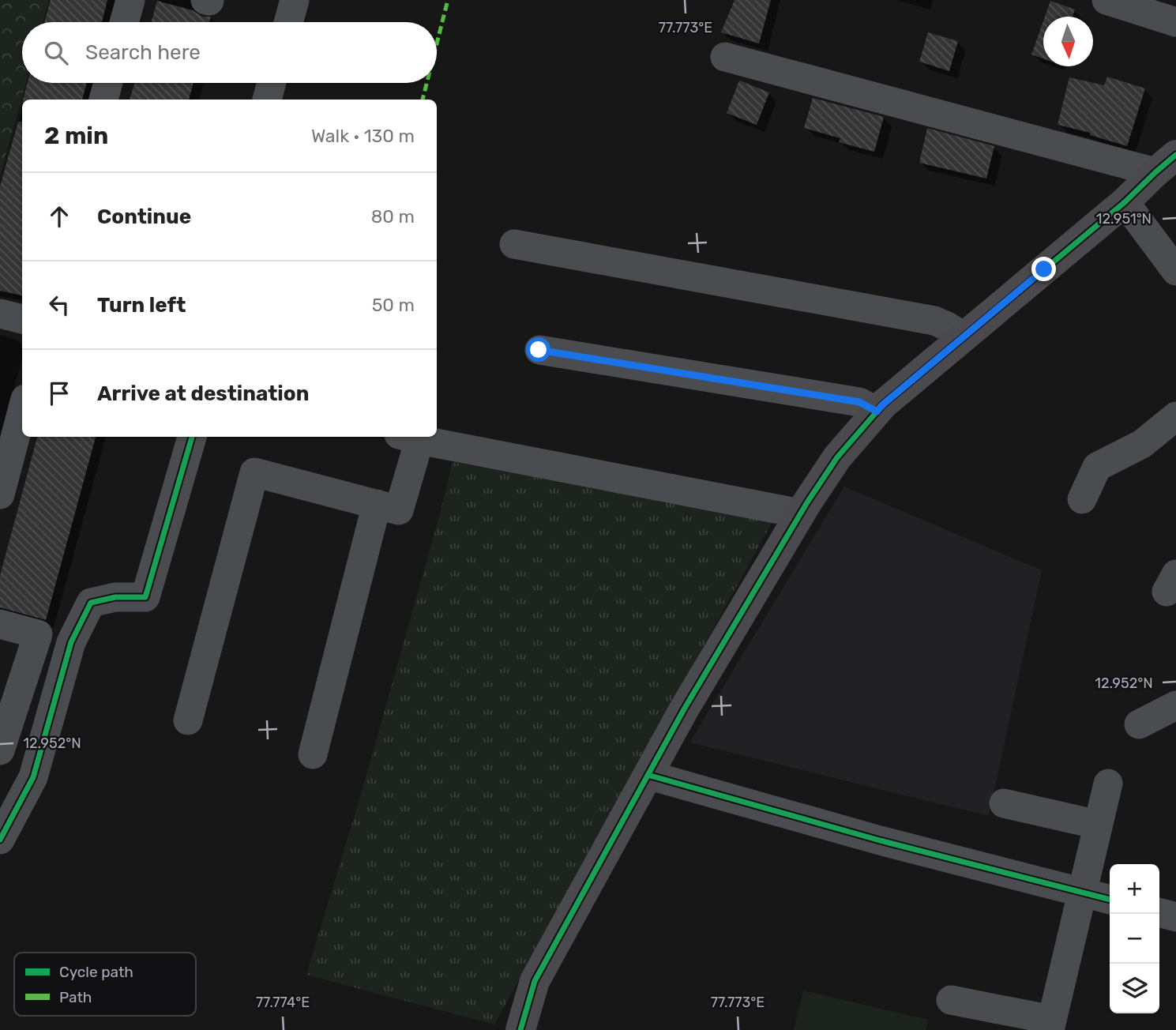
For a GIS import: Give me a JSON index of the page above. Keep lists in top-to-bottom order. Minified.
{"legend":["Cycle path","Path"],"north":"bottom","page":{"search":"Search here","heading":["2 min","Walk · 130 m"],"list":[["Continue","80 m"],["Turn left","50 m"],"Arrive at destination"],"map_buttons":["+","−"]},"coordinates":["77.773°E","12.951°N","12.952°N","77.774°E"]}
